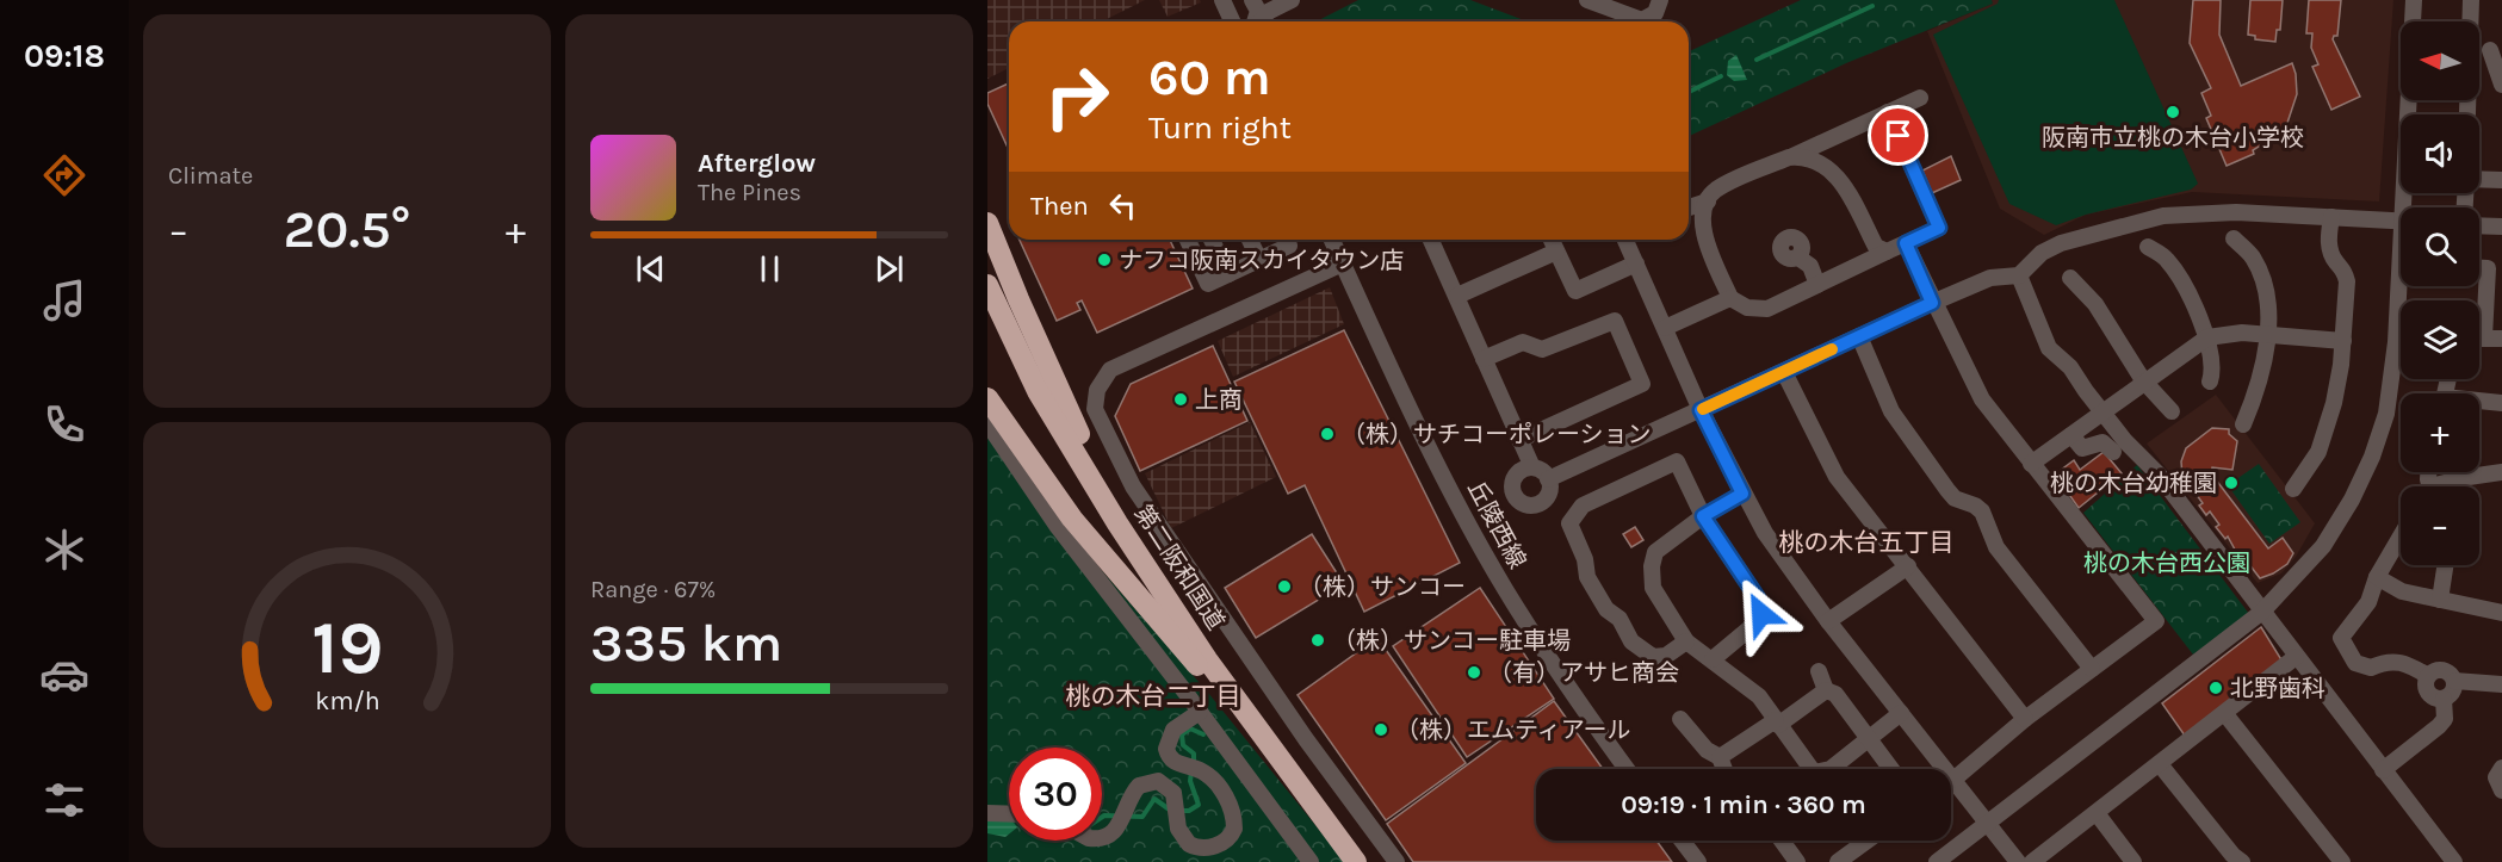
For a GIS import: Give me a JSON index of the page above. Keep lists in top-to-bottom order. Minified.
{"streets":{"highway":["第二阪和国道"],"street":["丘陵西線"]},"districts":["桃の木台五丁目","桃の木台二丁目"],"parks":["桃の木台西公園"],"places":["阪南市立桃の木台小学校","ナフコ阪南スカイタウン店","上商","（株）サチコーポレーション","桃の木台幼稚園","（株）サンコー","（株）サンコー駐車場","（有）アサヒ商会","北野歯科","（株）エムティアール"],"north":"left","page":{"tabs":"09:18","tile":["Climate",["Range · 67%","335 km"]],"map_buttons":["+","−"],"turn":["60 m","Turn right"],"song":["Afterglow","The Pines"],"then":"Then","heat":["−","20.5°","+"],"limit":"30","trip":"09:19 · 1 min · 360 m","gauge":["19","km/h"]}}
